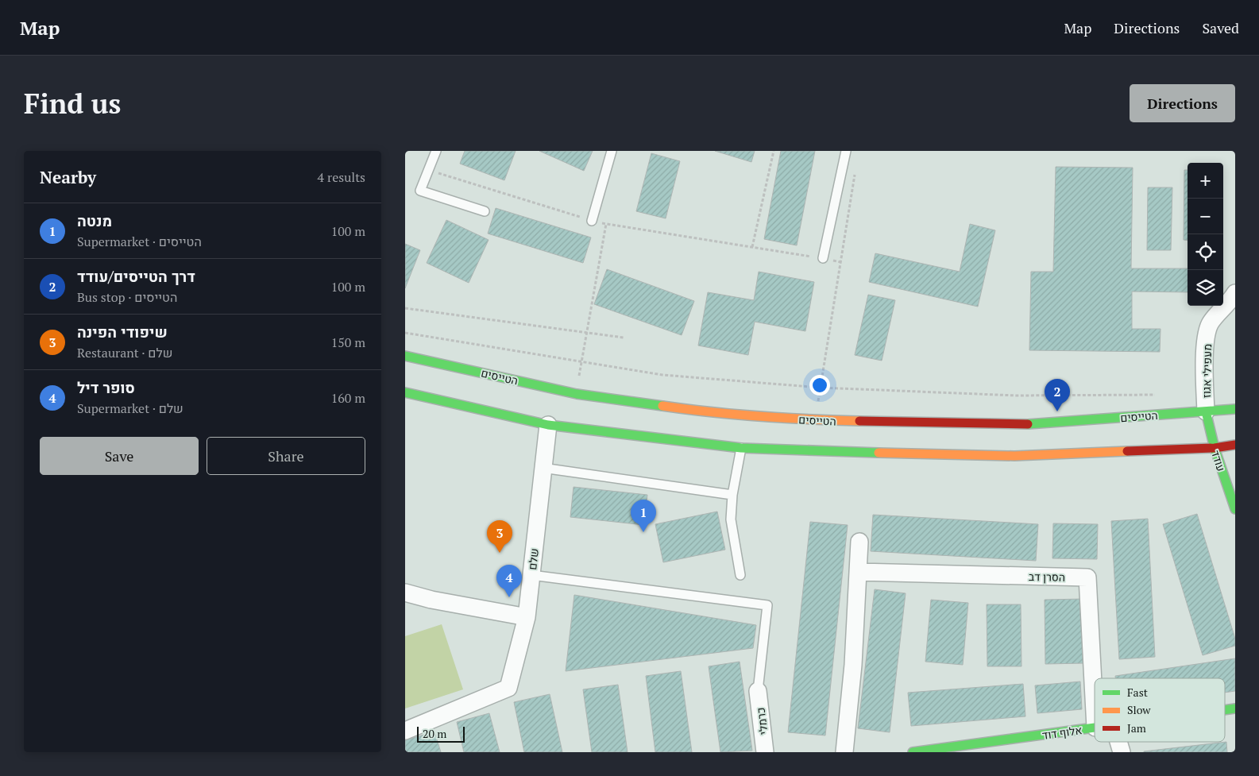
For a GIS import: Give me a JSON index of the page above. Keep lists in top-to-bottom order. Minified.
{"streets":{"main road":["הטייסים","עודד","אלוף דוד"],"street":["מעפילי אגוז","שלם","הסרן דב","כרמלי"]},"crossings":[["מעפילי אגוז","הטייסים"],["מעפילי אגוז","עודד"],["הטייסים","עודד"]],"legend":["Fast","Slow","Jam"],"scale_bar":"20 m","page":{"header":"Map","nav":["Map","Directions","Saved"],"buttons":["Directions",["Save","Share"]],"title":"Find us","heading":["Nearby","4 results"],"map_buttons":["+","−"],"list":[{"mark":"1","name":"מנטה","note":"Supermarket · הטייסים","value":"100 m"},{"mark":"2","name":"דרך הטייסים/עודד","note":"Bus stop · הטייסים","value":"100 m"},{"mark":"3","name":"שיפודי הפינה","note":"Restaurant · שלם","value":"150 m"},{"mark":"4","name":"סופר דיל","note":"Supermarket · שלם","value":"160 m"}],"pins":["2","1","3","4"],"scale":"20 m"}}
